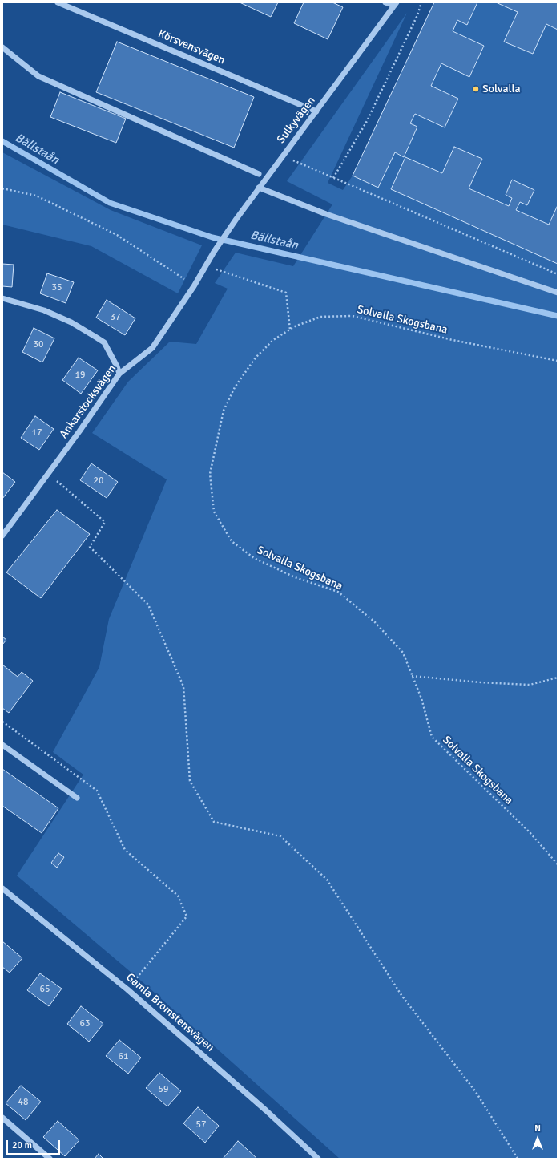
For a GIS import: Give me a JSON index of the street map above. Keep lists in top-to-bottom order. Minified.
{"streets":{"street":["Körsvensvägen","Sulkyvägen","Ankarstocksvägen","Gamla Bromstensvägen"],"path":["Solvalla Skogsbana"]},"crossings":[["Körsvensvägen","Sulkyvägen"],["Sulkyvägen","Ankarstocksvägen"]],"water":["Bällstaån"],"places":["Solvalla"],"house_numbers":["35","37","30","19","17","20","65","63","61","59","48","57"],"scale_bar":"20 m","north":"top"}
